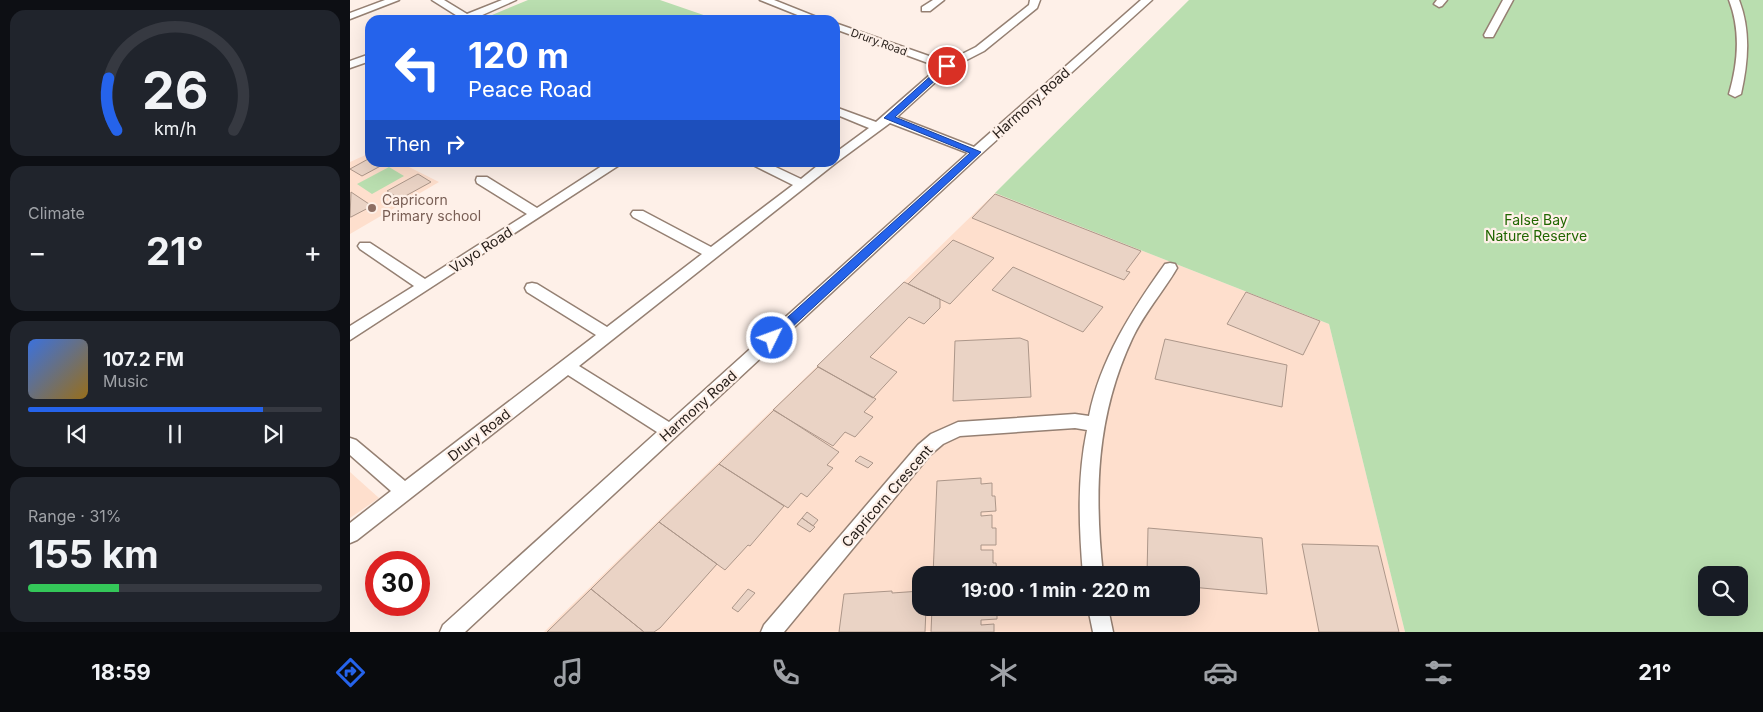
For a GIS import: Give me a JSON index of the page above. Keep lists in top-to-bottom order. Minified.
{"streets":{"street":["Drury Road","Harmony Road","Vuyo Road","Capricorn Crescent"]},"parks":["False Bay Nature Reserve"],"places":["Capricorn Primary school"],"page":{"turn":["120 m","Peace Road"],"then":"Then","tile":["Climate",["Range · 31%","155 km"]],"heat":["−","21°","+"],"song":["107.2 FM","Music"],"limit":"30","trip":"19:00 · 1 min · 220 m","tabs":["18:59","21°"],"gauge":["26","km/h"]}}
